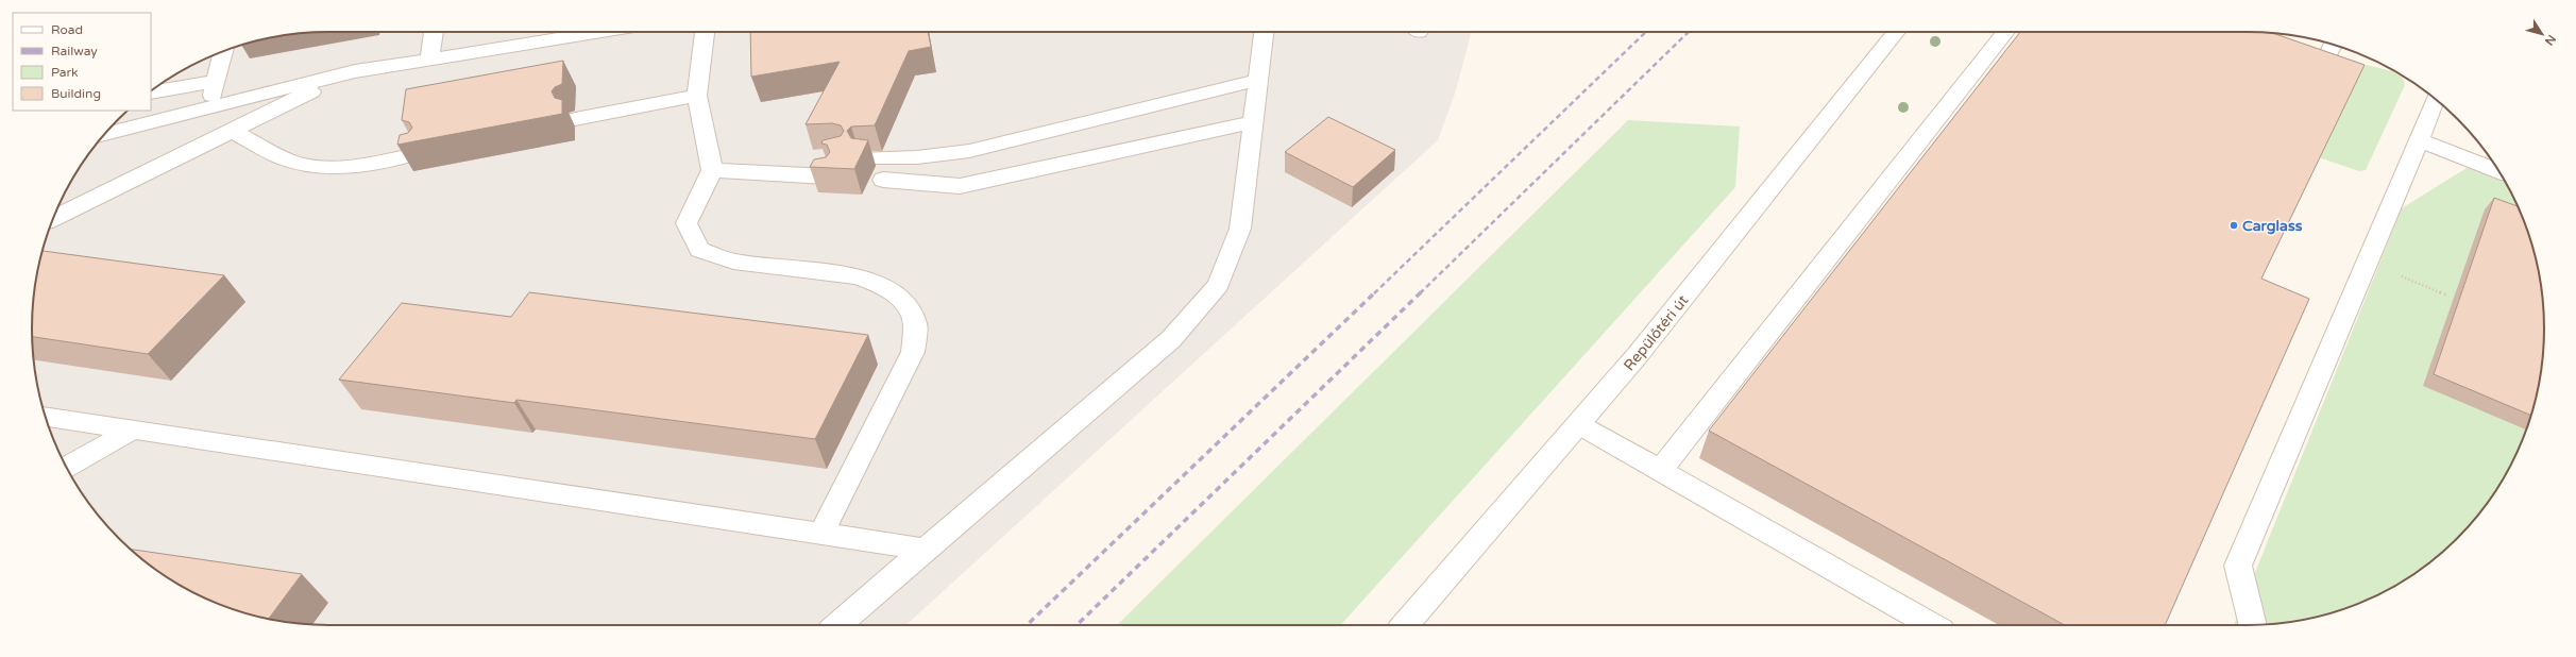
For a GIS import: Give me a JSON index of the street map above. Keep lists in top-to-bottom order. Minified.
{"streets":{"street":["Repülőtéri út"]},"places":["Carglass"],"legend":["Road","Railway","Park","Building"],"north":"bottom right"}
